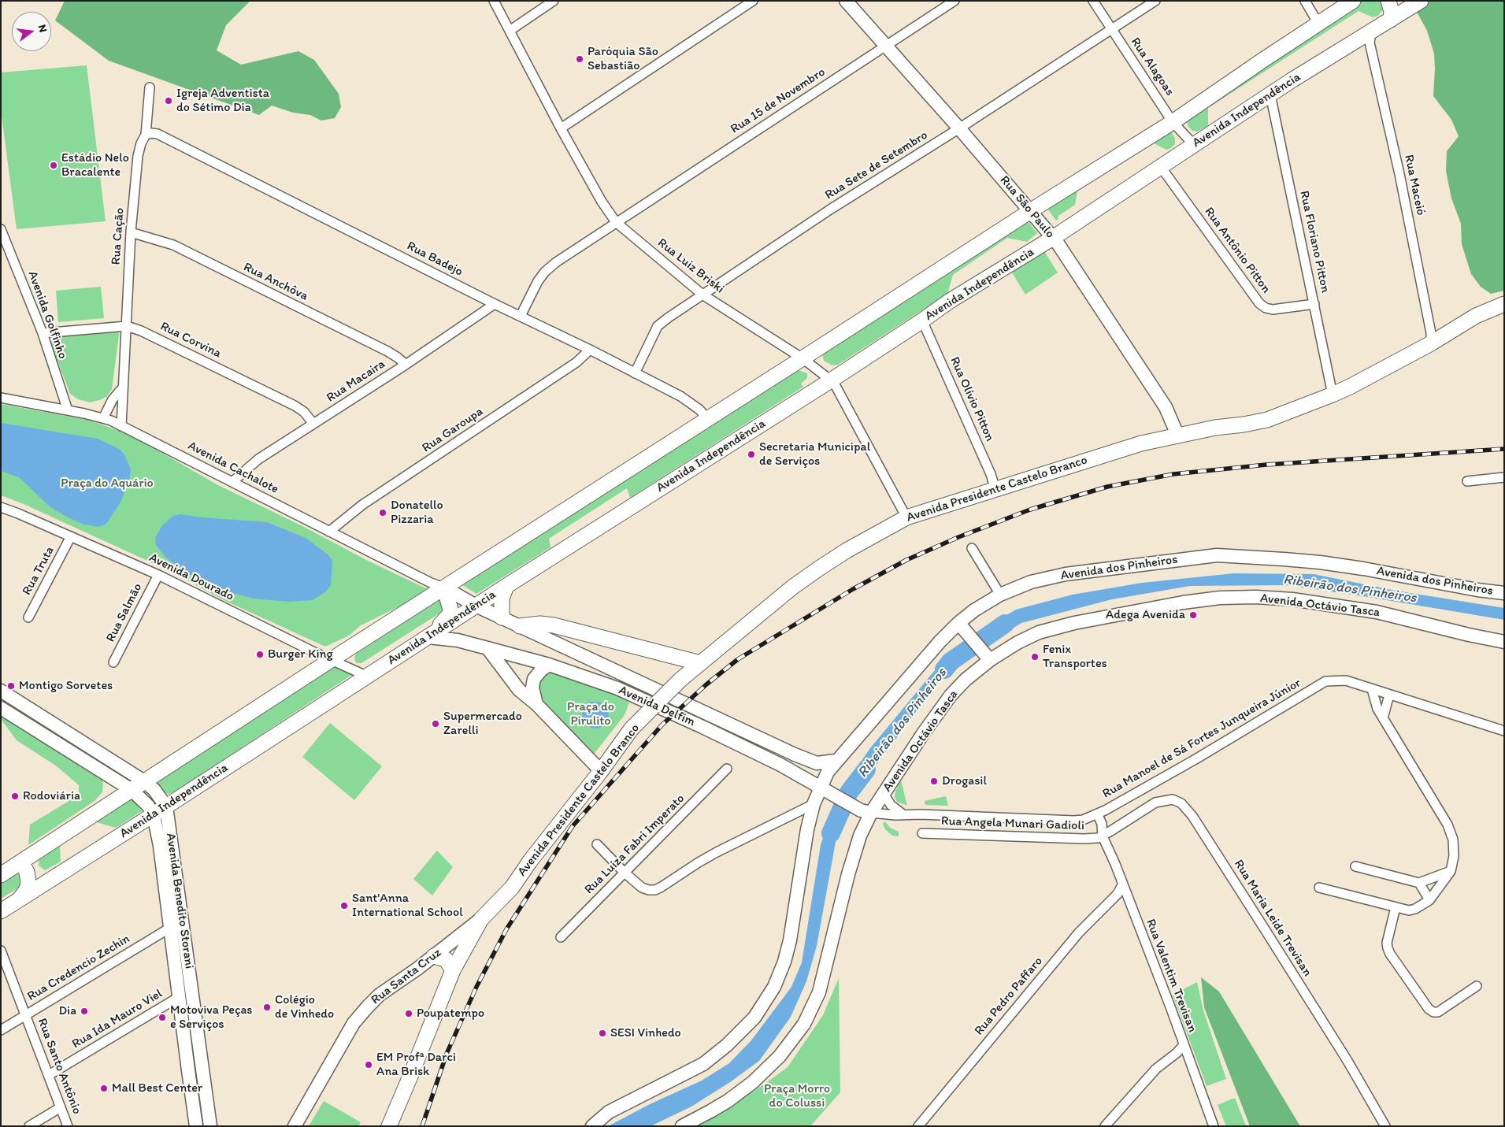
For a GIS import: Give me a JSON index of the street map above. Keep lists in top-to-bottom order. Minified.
{"streets":{"main road":["Avenida Independência","Avenida Presidente Castelo Branco"],"street":["Rua Alagoas","Rua 15 de Novembro","Rua Sete de Setembro","Rua Maceió","Rua São Paulo","Rua Cação","Rua Floriano Pitton","Rua Antônio Pitton","Rua Badejo","Rua Luiz Briski","Rua Anchôva","Avenida Golfinho","Rua Corvina","Rua Macaira","Rua Olívio Pitton","Rua Garoupa","Avenida Cachalote","Avenida dos Pinheiros","Rua Truta","Avenida Dourado","Avenida Octávio Tasca","Rua Salmão","Avenida Delfim","Rua Manoel de Sá Fortes Junqueira Júnior","Rua Angela Munari Gadioli","Rua Luiza Fabri Imperato","Avenida Benedito Storani","Rua Maria Leide Trevisan","Rua Credencio Zechin","Rua Valentim Trevisan","Rua Santa Cruz","Rua Pedro Paffaro","Rua Ida Mauro Viel","Rua Santo Antônio"]},"crossings":[["Rua Alagoas","Avenida Independência"],["Rua Alagoas","Rua Sete de Setembro"],["Rua 15 de Novembro","Rua São Paulo"],["Rua 15 de Novembro","Rua Badejo"],["Rua 15 de Novembro","Rua Luiz Briski"],["Avenida Independência","Rua Maceió"],["Avenida Independência","Rua São Paulo"],["Avenida Independência","Rua Floriano Pitton"],["Avenida Independência","Rua Antônio Pitton"],["Avenida Independência","Rua Luiz Briski"],["Avenida Independência","Rua Olívio Pitton"],["Avenida Independência","Avenida Dourado"],["Avenida Independência","Avenida Delfim"],["Avenida Independência","Avenida Benedito Storani"],["Rua Sete de Setembro","Rua São Paulo"],["Rua Sete de Setembro","Rua Badejo"],["Rua Sete de Setembro","Rua Luiz Briski"],["Rua Maceió","Avenida Presidente Castelo Branco"],["Rua São Paulo","Avenida Presidente Castelo Branco"],["Rua Cação","Rua Badejo"],["Rua Cação","Rua Anchôva"],["Rua Cação","Rua Corvina"],["Rua Cação","Avenida Cachalote"],["Rua Floriano Pitton","Rua Antônio Pitton"],["Rua Floriano Pitton","Avenida Presidente Castelo Branco"],["Rua Badejo","Rua Macaira"],["Rua Badejo","Rua Garoupa"],["Rua Luiz Briski","Avenida Presidente Castelo Branco"],["Rua Anchôva","Rua Macaira"],["Avenida Golfinho","Rua Corvina"],["Avenida Golfinho","Avenida Cachalote"],["Rua Corvina","Rua Macaira"],["Rua Macaira","Avenida Cachalote"],["Rua Olívio Pitton","Avenida Presidente Castelo Branco"],["Rua Garoupa","Avenida Cachalote"],["Avenida Cachalote","Avenida Delfim"],["Avenida Presidente Castelo Branco","Rua Santa Cruz"],["Avenida dos Pinheiros","Avenida Delfim"],["Rua Truta","Avenida Dourado"],["Avenida Dourado","Rua Salmão"],["Avenida Octávio Tasca","Avenida Delfim"],["Avenida Octávio Tasca","Rua Manoel de Sá Fortes Junqueira Júnior"],["Avenida Delfim","Rua Manoel de Sá Fortes Junqueira Júnior"],["Rua Manoel de Sá Fortes Junqueira Júnior","Rua Valentim Trevisan"],["Rua Angela Munari Gadioli","Rua Maria Leide Trevisan"],["Rua Angela Munari Gadioli","Rua Valentim Trevisan"],["Avenida Benedito Storani","Rua Credencio Zechin"],["Avenida Benedito Storani","Rua Ida Mauro Viel"],["Rua Maria Leide Trevisan","Rua Valentim Trevisan"],["Rua Credencio Zechin","Rua Santo Antônio"],["Rua Valentim Trevisan","Rua Pedro Paffaro"],["Rua Ida Mauro Viel","Rua Santo Antônio"]],"water":["Ribeirão dos Pinheiros"],"parks":["Praça do Aquário","Praça do Pirulito","Praça Morro do Colussi"],"places":["Paróquia São Sebastião","Igreja Adventista do Sétimo Dia","Estádio Nelo Bracalente","Secretaria Municipal de Serviços","Donatello Pizzaria","Adega Avenida","Burger King","Fenix Transportes","Montigo Sorvetes","Supermercado Zarelli","Drogasil","Rodoviária","Sant'Anna International School","Colégio de Vinhedo","Dia","Poupatempo","Motoviva Peças e Serviços","SESI Vinhedo","EM Profª Darci Ana Brisk","Mall Best Center"],"north":"right"}
